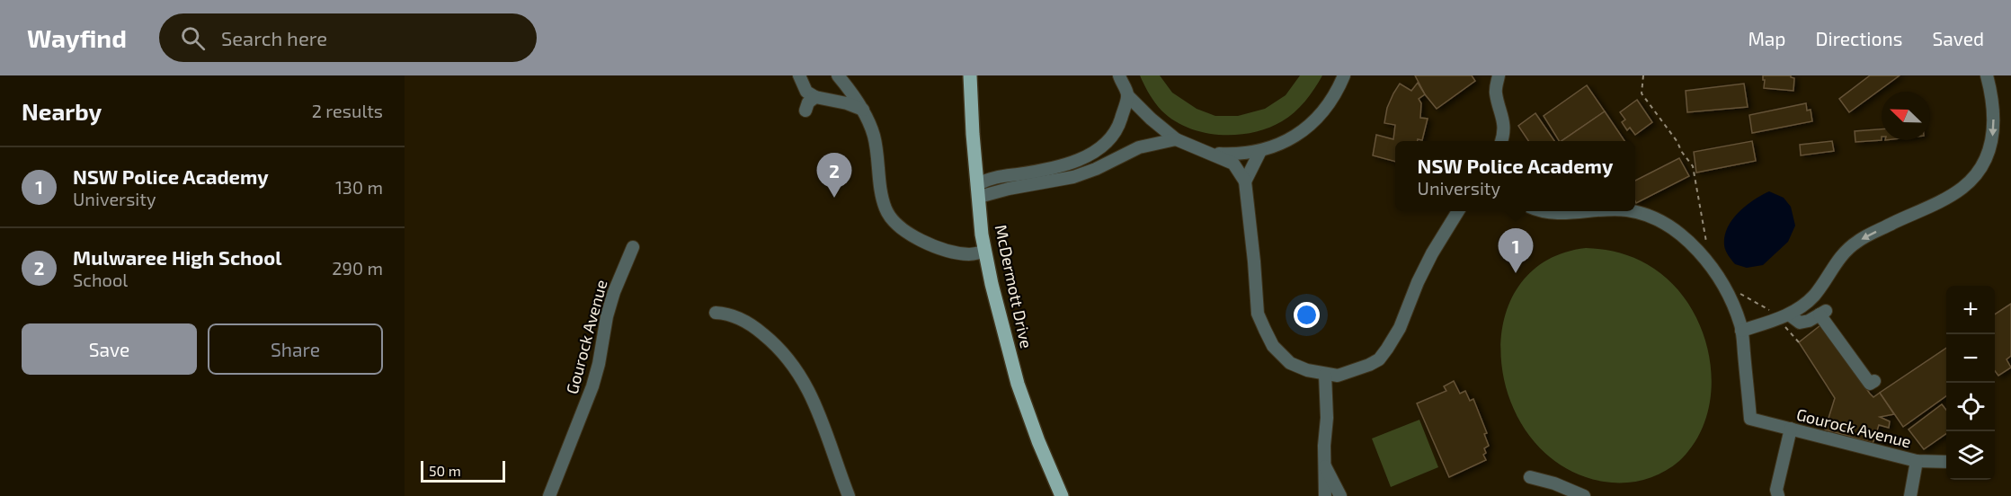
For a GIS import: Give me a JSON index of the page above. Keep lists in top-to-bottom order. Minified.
{"streets":{"main road":["McDermott Drive"],"street":["Gourock Avenue"]},"scale_bar":"50 m","north":"top left","page":{"header":"Wayfind","search":"Search here","nav":["Map","Directions","Saved"],"heading":["Nearby","2 results"],"popup":["NSW Police Academy","University"],"list":[{"mark":"1","name":"NSW Police Academy","note":"University","value":"130 m"},{"mark":"2","name":"Mulwaree High School","note":"School","value":"290 m"}],"pins":["2","1"],"map_buttons":["+","−"],"buttons":["Save","Share"],"scale":"50 m"}}
